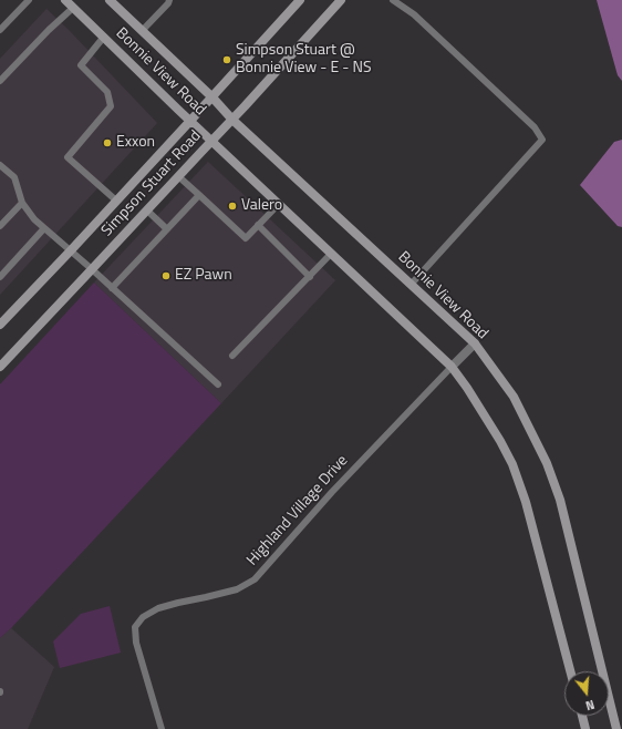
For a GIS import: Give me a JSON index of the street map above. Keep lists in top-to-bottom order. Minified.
{"streets":{"main road":["Bonnie View Road","Simpson Stuart Road"],"lane":["Highland Village Drive"]},"crossings":[["Bonnie View Road","Simpson Stuart Road"],["Bonnie View Road","Highland Village Drive"]],"places":["Simpson Stuart @ Bonnie View - E - NS","Exxon","Valero","EZ Pawn"],"north":"bottom"}
